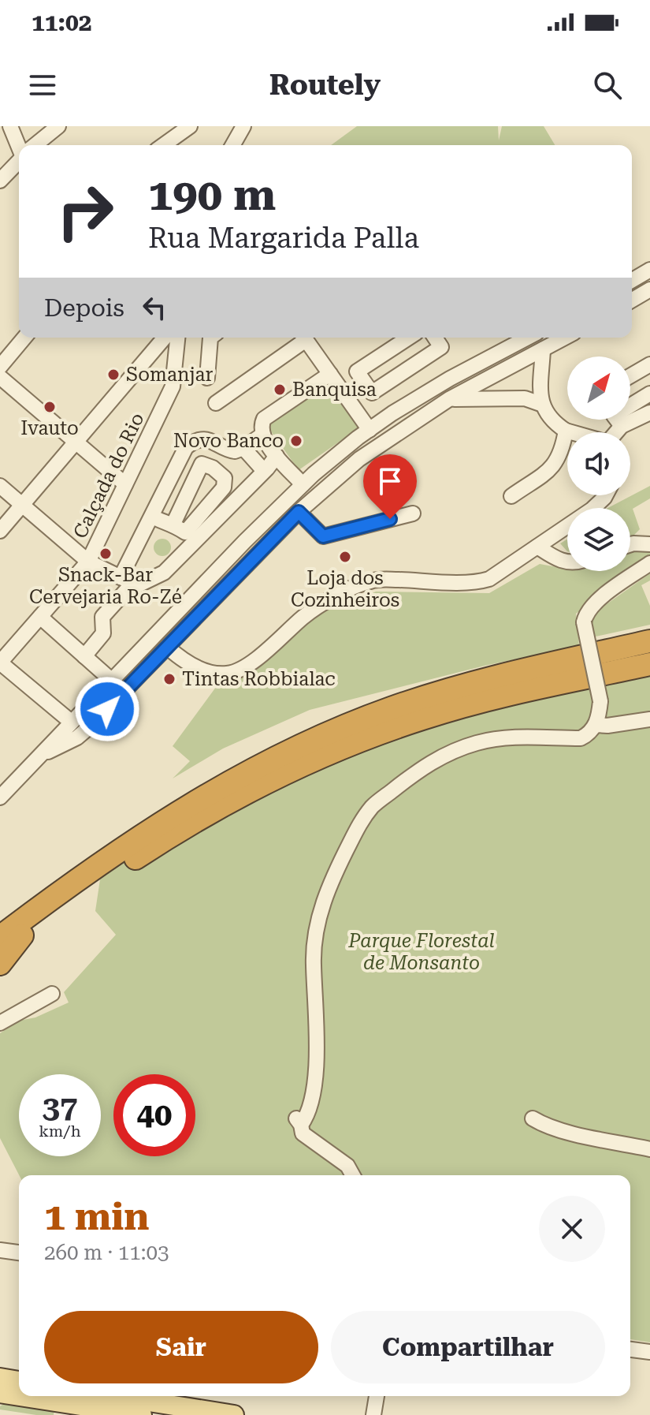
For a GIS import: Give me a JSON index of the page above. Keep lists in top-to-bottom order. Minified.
{"streets":{"street":["Calçada do Rio"]},"parks":["Parque Florestal de Monsanto"],"places":["Somanjar","Banquisa","Ivauto","Novo Banco","Snack-Bar Cervejaria Ro-Zé","Loja dos Cozinheiros","Tintas Robbialac"],"north":"top right","page":{"status":"11:02","header":"Routely","turn":["190 m","Rua Margarida Palla"],"then":"Depois","speed":"37 km/h","limit":"40","heading":["1 min","260 m · 11:03"],"buttons":["Sair","Compartilhar"]}}
